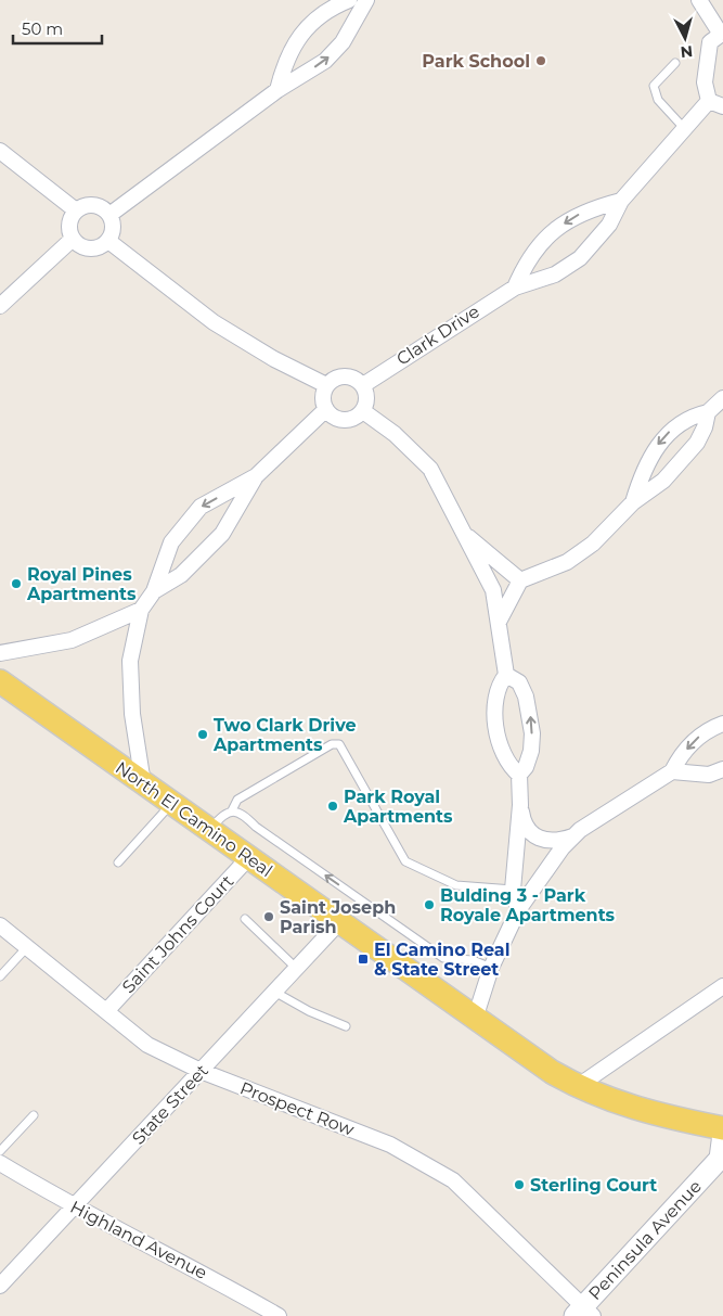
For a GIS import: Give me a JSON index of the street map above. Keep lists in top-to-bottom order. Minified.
{"streets":{"main road":["North El Camino Real","Peninsula Avenue"],"street":["Clark Drive","Saint Johns Court","State Street","Prospect Row","Highland Avenue"]},"crossings":[["North El Camino Real","Saint Johns Court"],["North El Camino Real","State Street"],["Saint Johns Court","Prospect Row"],["State Street","Prospect Row"],["State Street","Highland Avenue"],["Prospect Row","Peninsula Avenue"]],"places":{"other":["Park School","Royal Pines Apartments","Two Clark Drive Apartments","Park Royal Apartments","Bulding 3 - Park Royale Apartments","Saint Joseph Parish","Sterling Court"],"transit":["El Camino Real & State Street"]},"scale_bar":"50 m","north":"bottom"}
